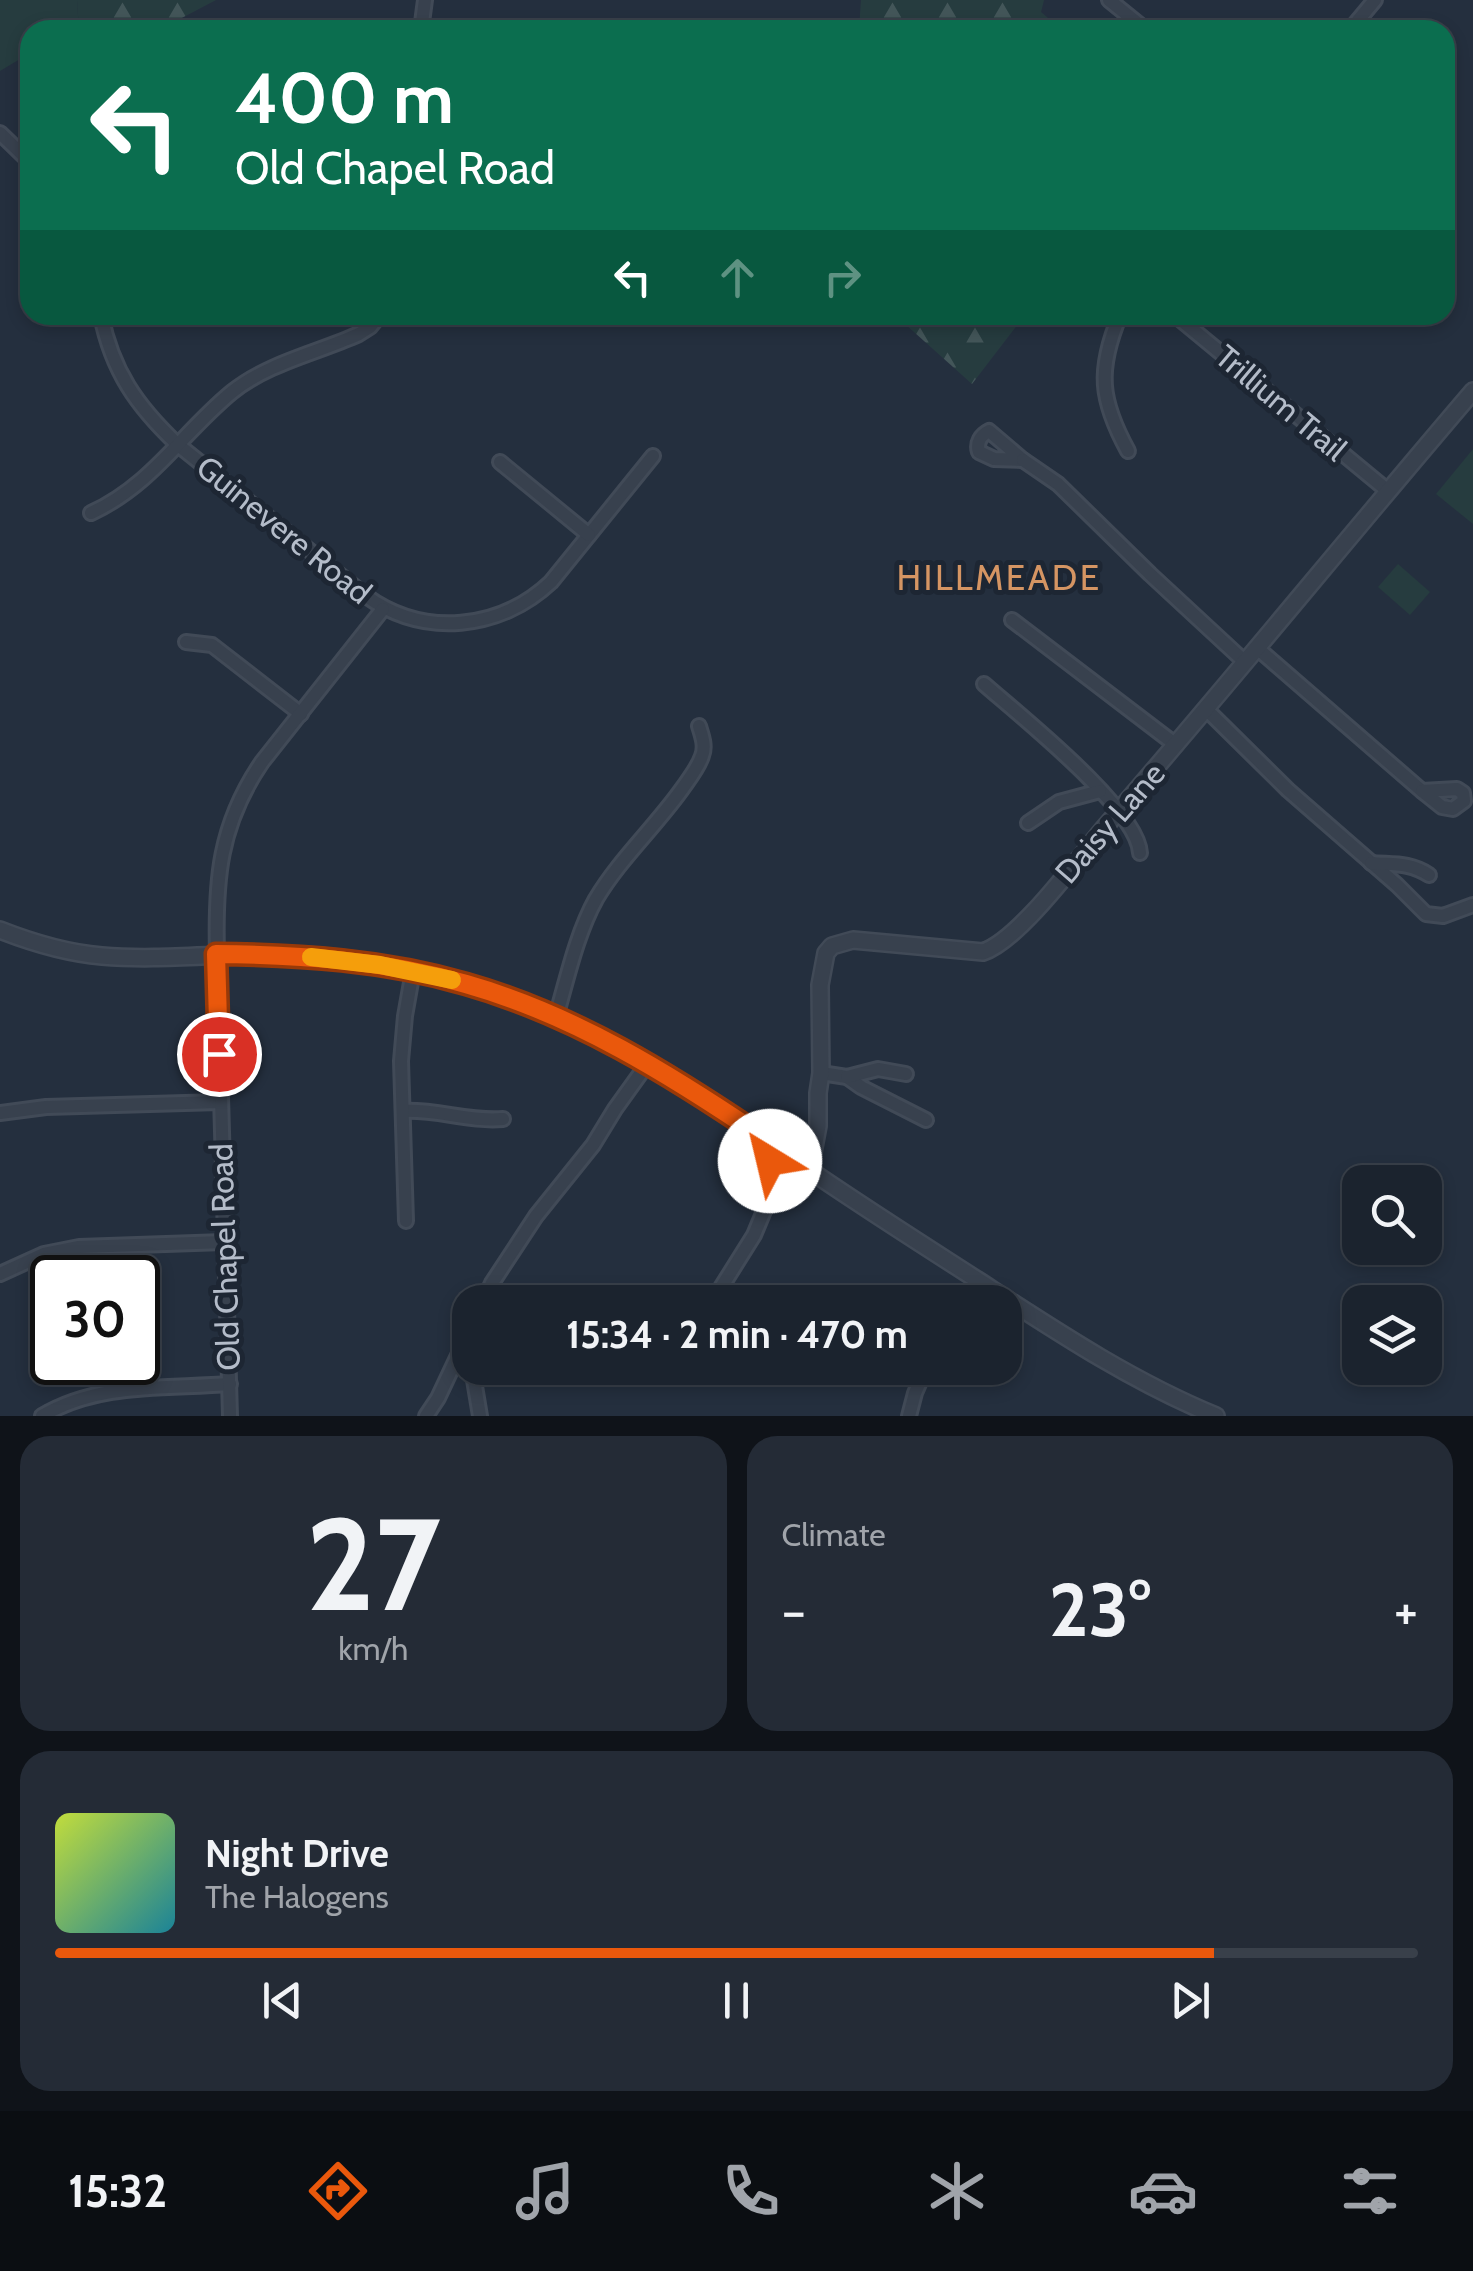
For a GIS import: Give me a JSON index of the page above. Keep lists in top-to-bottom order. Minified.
{"streets":{"street":["Trillium Trail","Guinevere Road","Daisy Lane","Old Chapel Road"]},"crossings":[["Trillium Trail","Daisy Lane"],["Guinevere Road","Old Chapel Road"]],"districts":["HILLMEADE"],"page":{"turn":["400 m","Old Chapel Road"],"limit":"30","trip":"15:34 · 2 min · 470 m","tile":[["27","km/h"],"Climate"],"heat":["−","23°","+"],"song":["Night Drive","The Halogens"],"tabs":"15:32"}}
